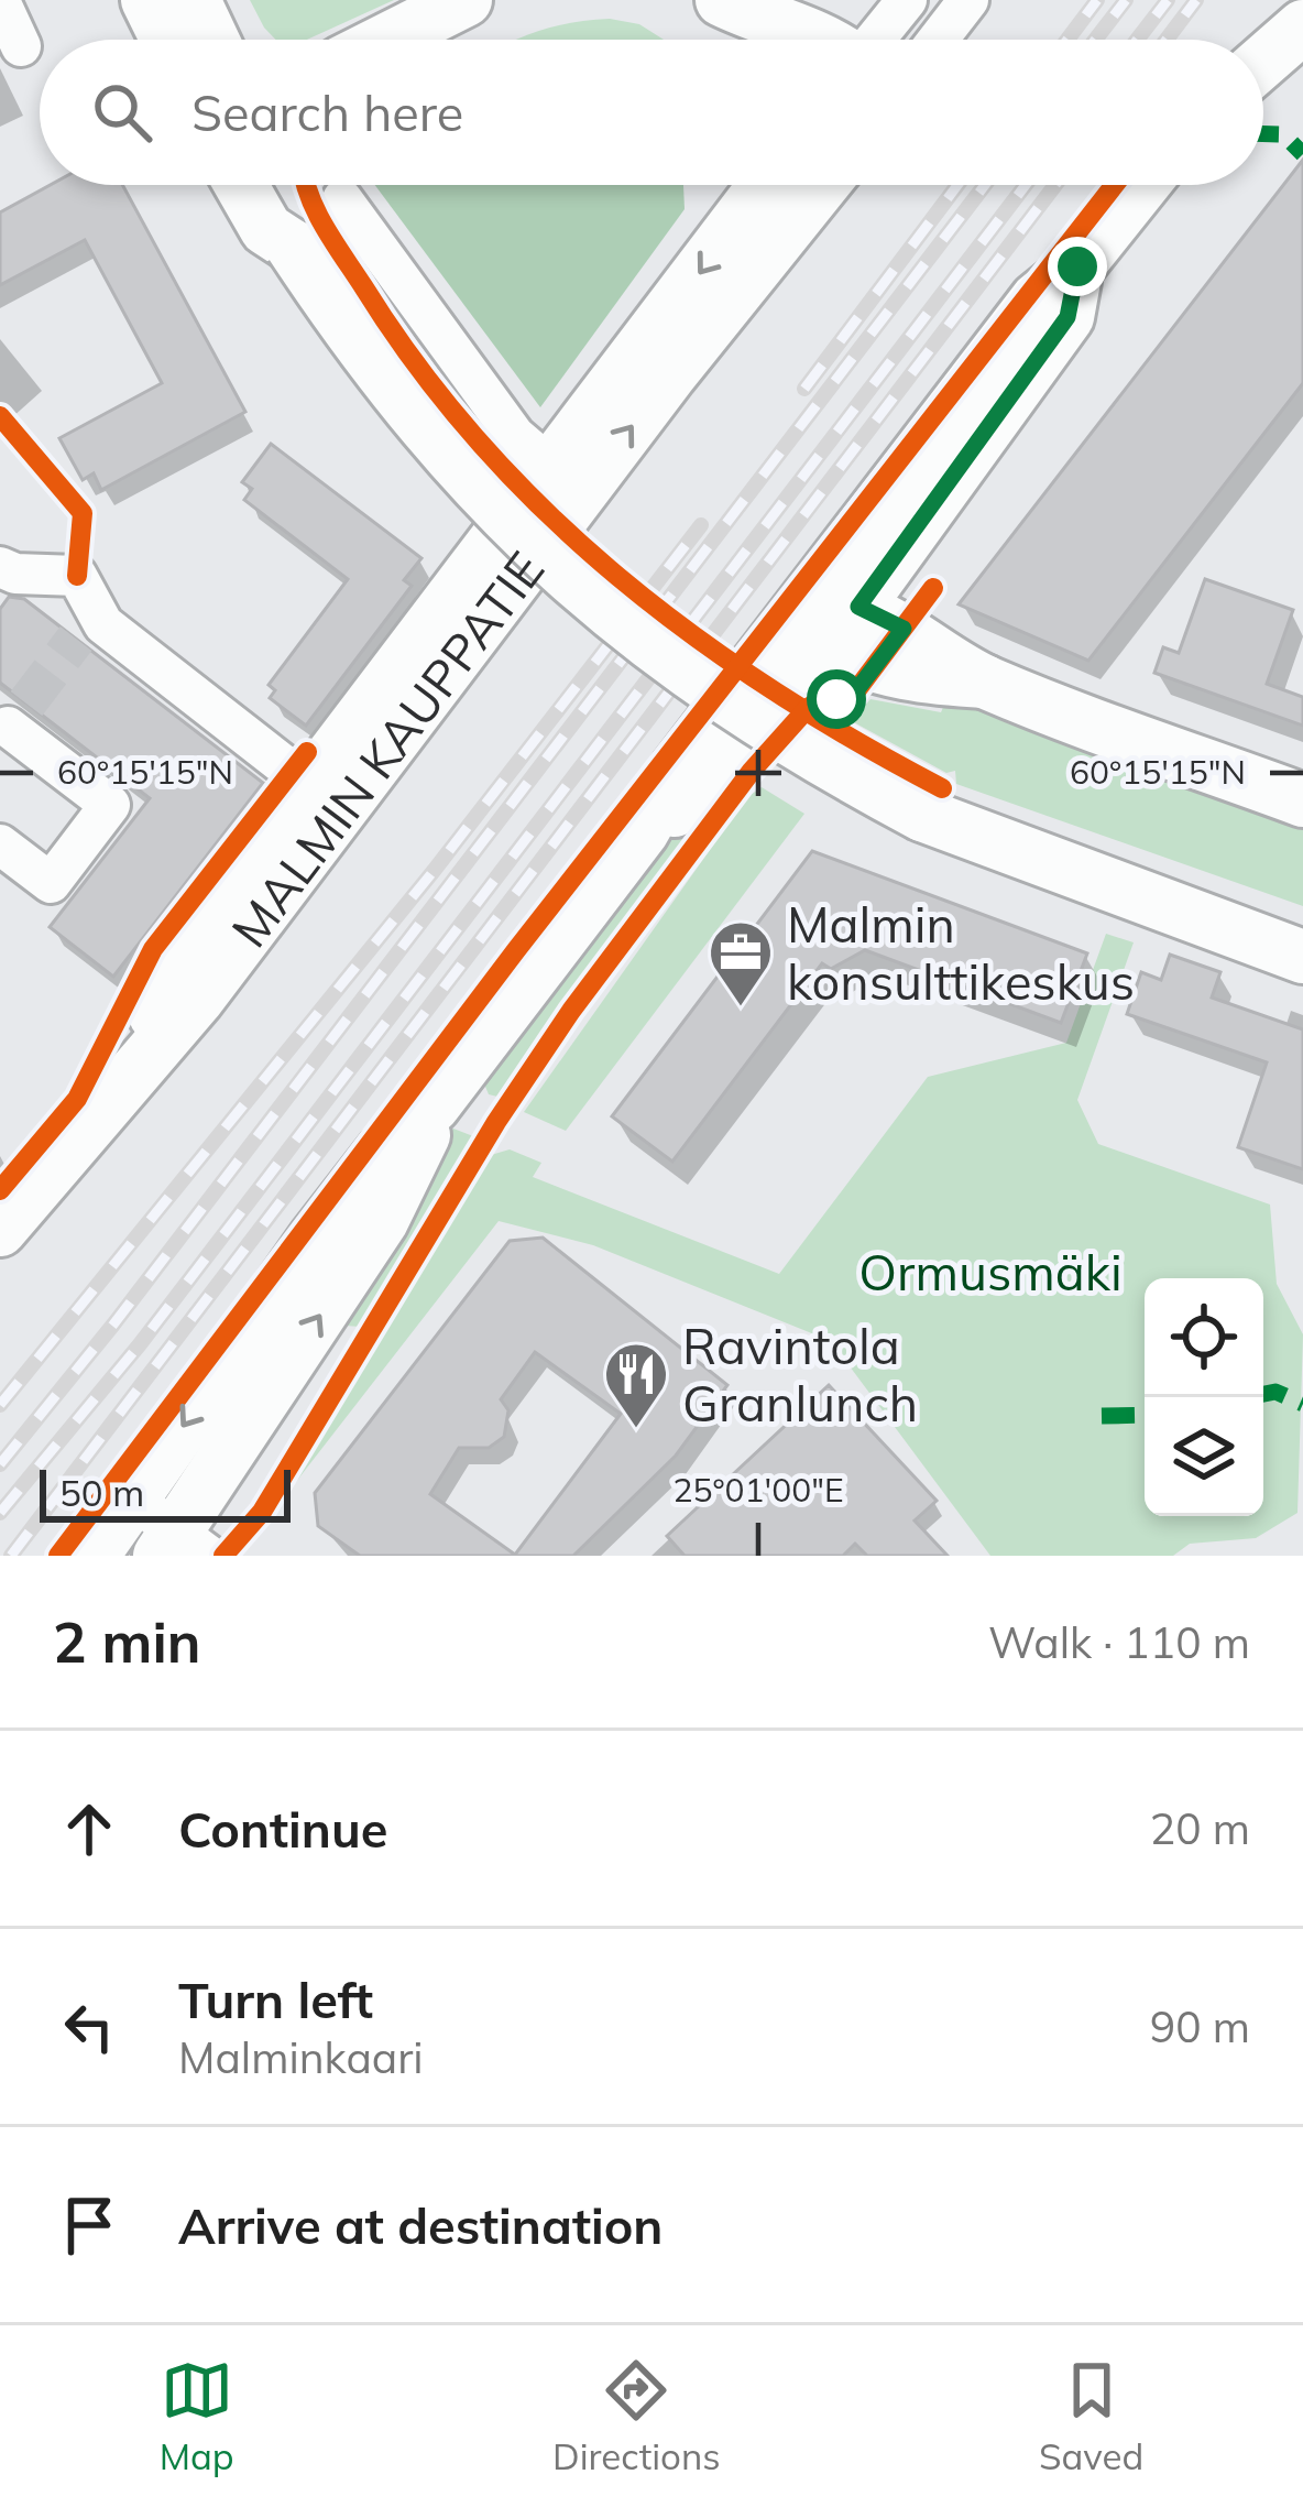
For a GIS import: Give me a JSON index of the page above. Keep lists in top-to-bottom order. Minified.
{"streets":{"main road":["MALMIN KAUPPATIE"]},"parks":["Ormusmäki"],"places":{"office":["Malmin konsulttikeskus"],"restaurant":["Ravintola Granlunch"]},"scale_bar":"50 m","page":{"search":"Search here","scale":"50 m","heading":["2 min","Walk · 110 m"],"list":[["Continue","20 m"],["Turn left","Malminkaari","90 m"],"Arrive at destination"],"nav":["Map","Directions","Saved"]},"coordinates":["60°15'15\"N","25°01'00\"E"]}
